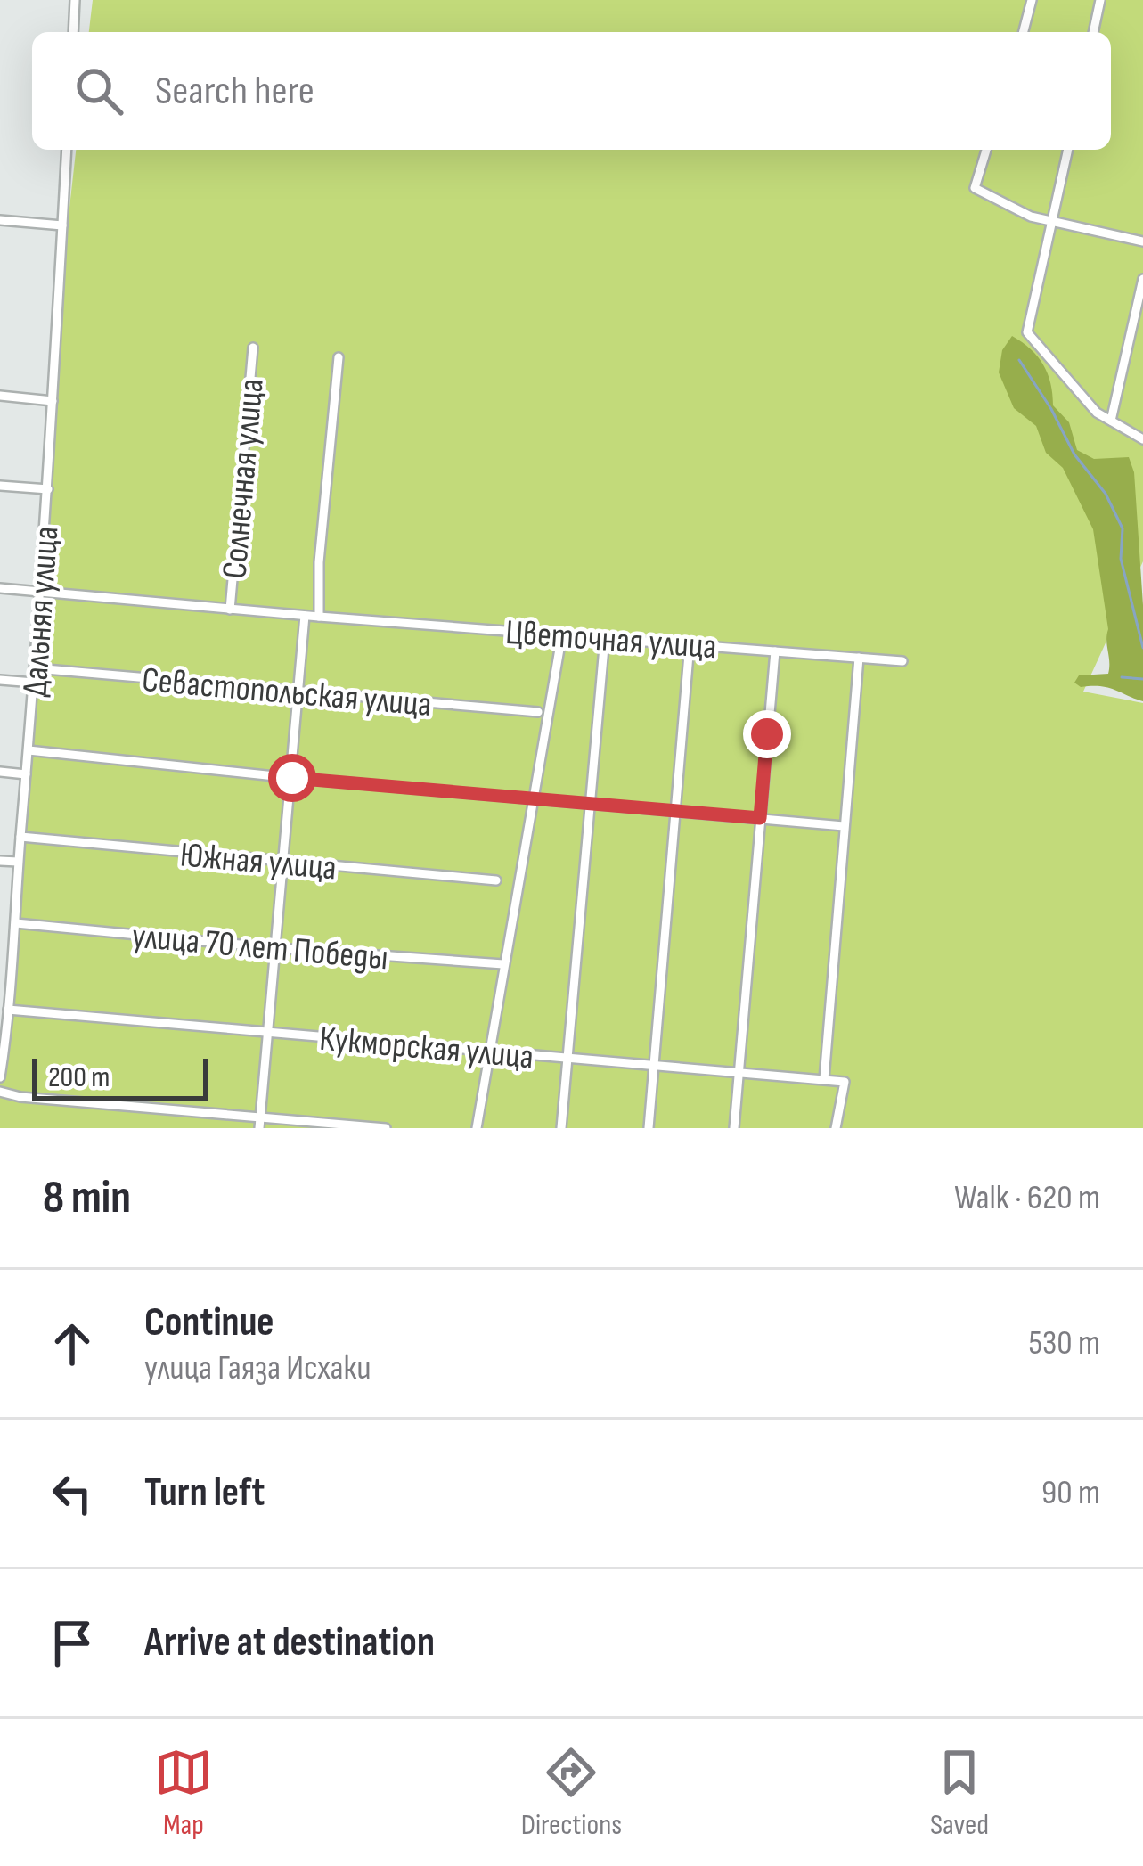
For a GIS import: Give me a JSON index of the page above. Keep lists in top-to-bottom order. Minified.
{"streets":{"street":["Солнечная улица","Дальняя улица","Цветочная улица","Севастопольская улица","Южная улица","улица 70 лет Победы","Кукморская улица"]},"crossings":[["Солнечная улица","Цветочная улица"],["Дальняя улица","Цветочная улица"],["Дальняя улица","Севастопольская улица"],["Дальняя улица","Южная улица"],["Дальняя улица","улица 70 лет Победы"],["Дальняя улица","Кукморская улица"]],"scale_bar":"200 m","page":{"search":"Search here","scale":"200 m","heading":["8 min","Walk · 620 m"],"list":[["Continue","улица Гаяза Исхаки","530 m"],["Turn left","90 m"],"Arrive at destination"],"nav":["Map","Directions","Saved"]}}
